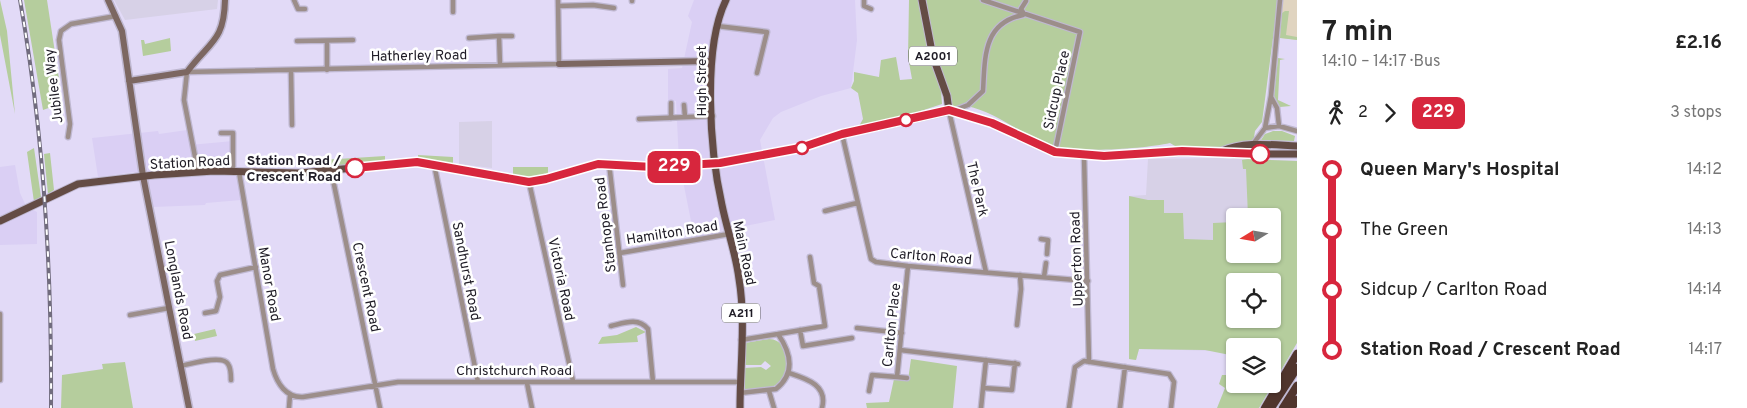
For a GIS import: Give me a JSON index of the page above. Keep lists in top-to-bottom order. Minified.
{"streets":{"main road":["A2001","High Street","Station Road","Main Road","A211"],"street":["Hatherley Road","Jubilee Way","Sidcup Place","The Park","Stanhope Road","Hamilton Road","Carlton Road","Upperton Road","Sandhurst Road","Victoria Road","Manor Road","Crescent Road","Longlands Road","Carlton Place","Christchurch Road"]},"crossings":[["Hatherley Road","High Street"],["Hatherley Road","Longlands Road"],["A2001","Station Road"],["A2001","The Park"],["High Street","Station Road"],["High Street","Main Road"],["Jubilee Way","Longlands Road"],["Station Road","The Park"],["Station Road","Stanhope Road"],["Station Road","Main Road"],["Station Road","Carlton Road"],["Station Road","Sandhurst Road"],["Station Road","Victoria Road"],["Station Road","Manor Road"],["Station Road","Crescent Road"],["Station Road","Longlands Road"],["The Park","Carlton Road"],["Stanhope Road","Hamilton Road"],["Hamilton Road","Main Road"],["Main Road","Christchurch Road"],["Carlton Road","Upperton Road"],["Carlton Road","Carlton Place"],["Sandhurst Road","Christchurch Road"],["Victoria Road","Christchurch Road"],["Manor Road","Christchurch Road"],["Crescent Road","Christchurch Road"]],"places":["Station Road / Crescent Road"],"lines":["bus line 229"],"north":"left","page":{"on_map":"229","heading":["7 min","14:10 – 14:17 · Bus","£2.16"],"legs":["2","229","3 stops"],"list":[{"name":"Queen Mary's Hospital","value":"14:12"},{"name":"The Green","value":"14:13"},{"name":"Sidcup / Carlton Road","value":"14:14"},{"name":"Station Road / Crescent Road","value":"14:17"}]}}
